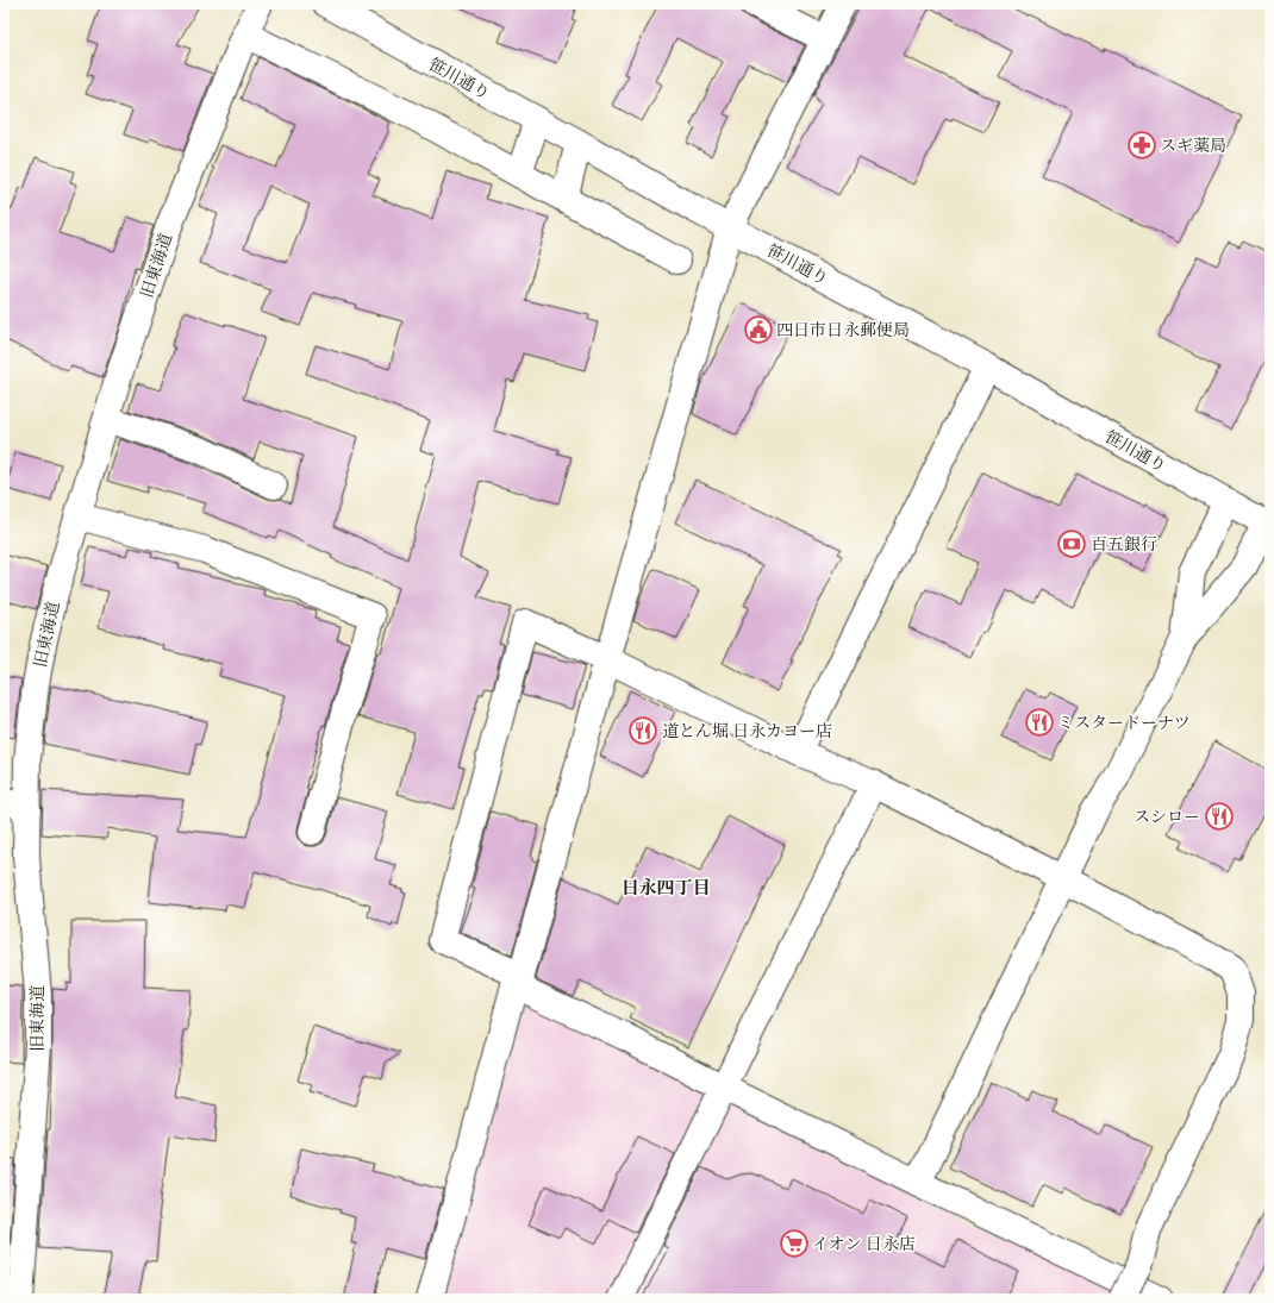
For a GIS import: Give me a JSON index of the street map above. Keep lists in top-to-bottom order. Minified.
{"streets":{"street":["笹川通り","旧東海道"]},"districts":["日永四丁目"],"places":{"pharmacy":["スギ薬局"],"public building":["四日市日永郵便局"],"bank":["百五銀行"],"restaurant":["ミスタードーナツ","道とん堀 日永カヨー店","スシロー"],"supermarket":["イオン 日永店"]}}
